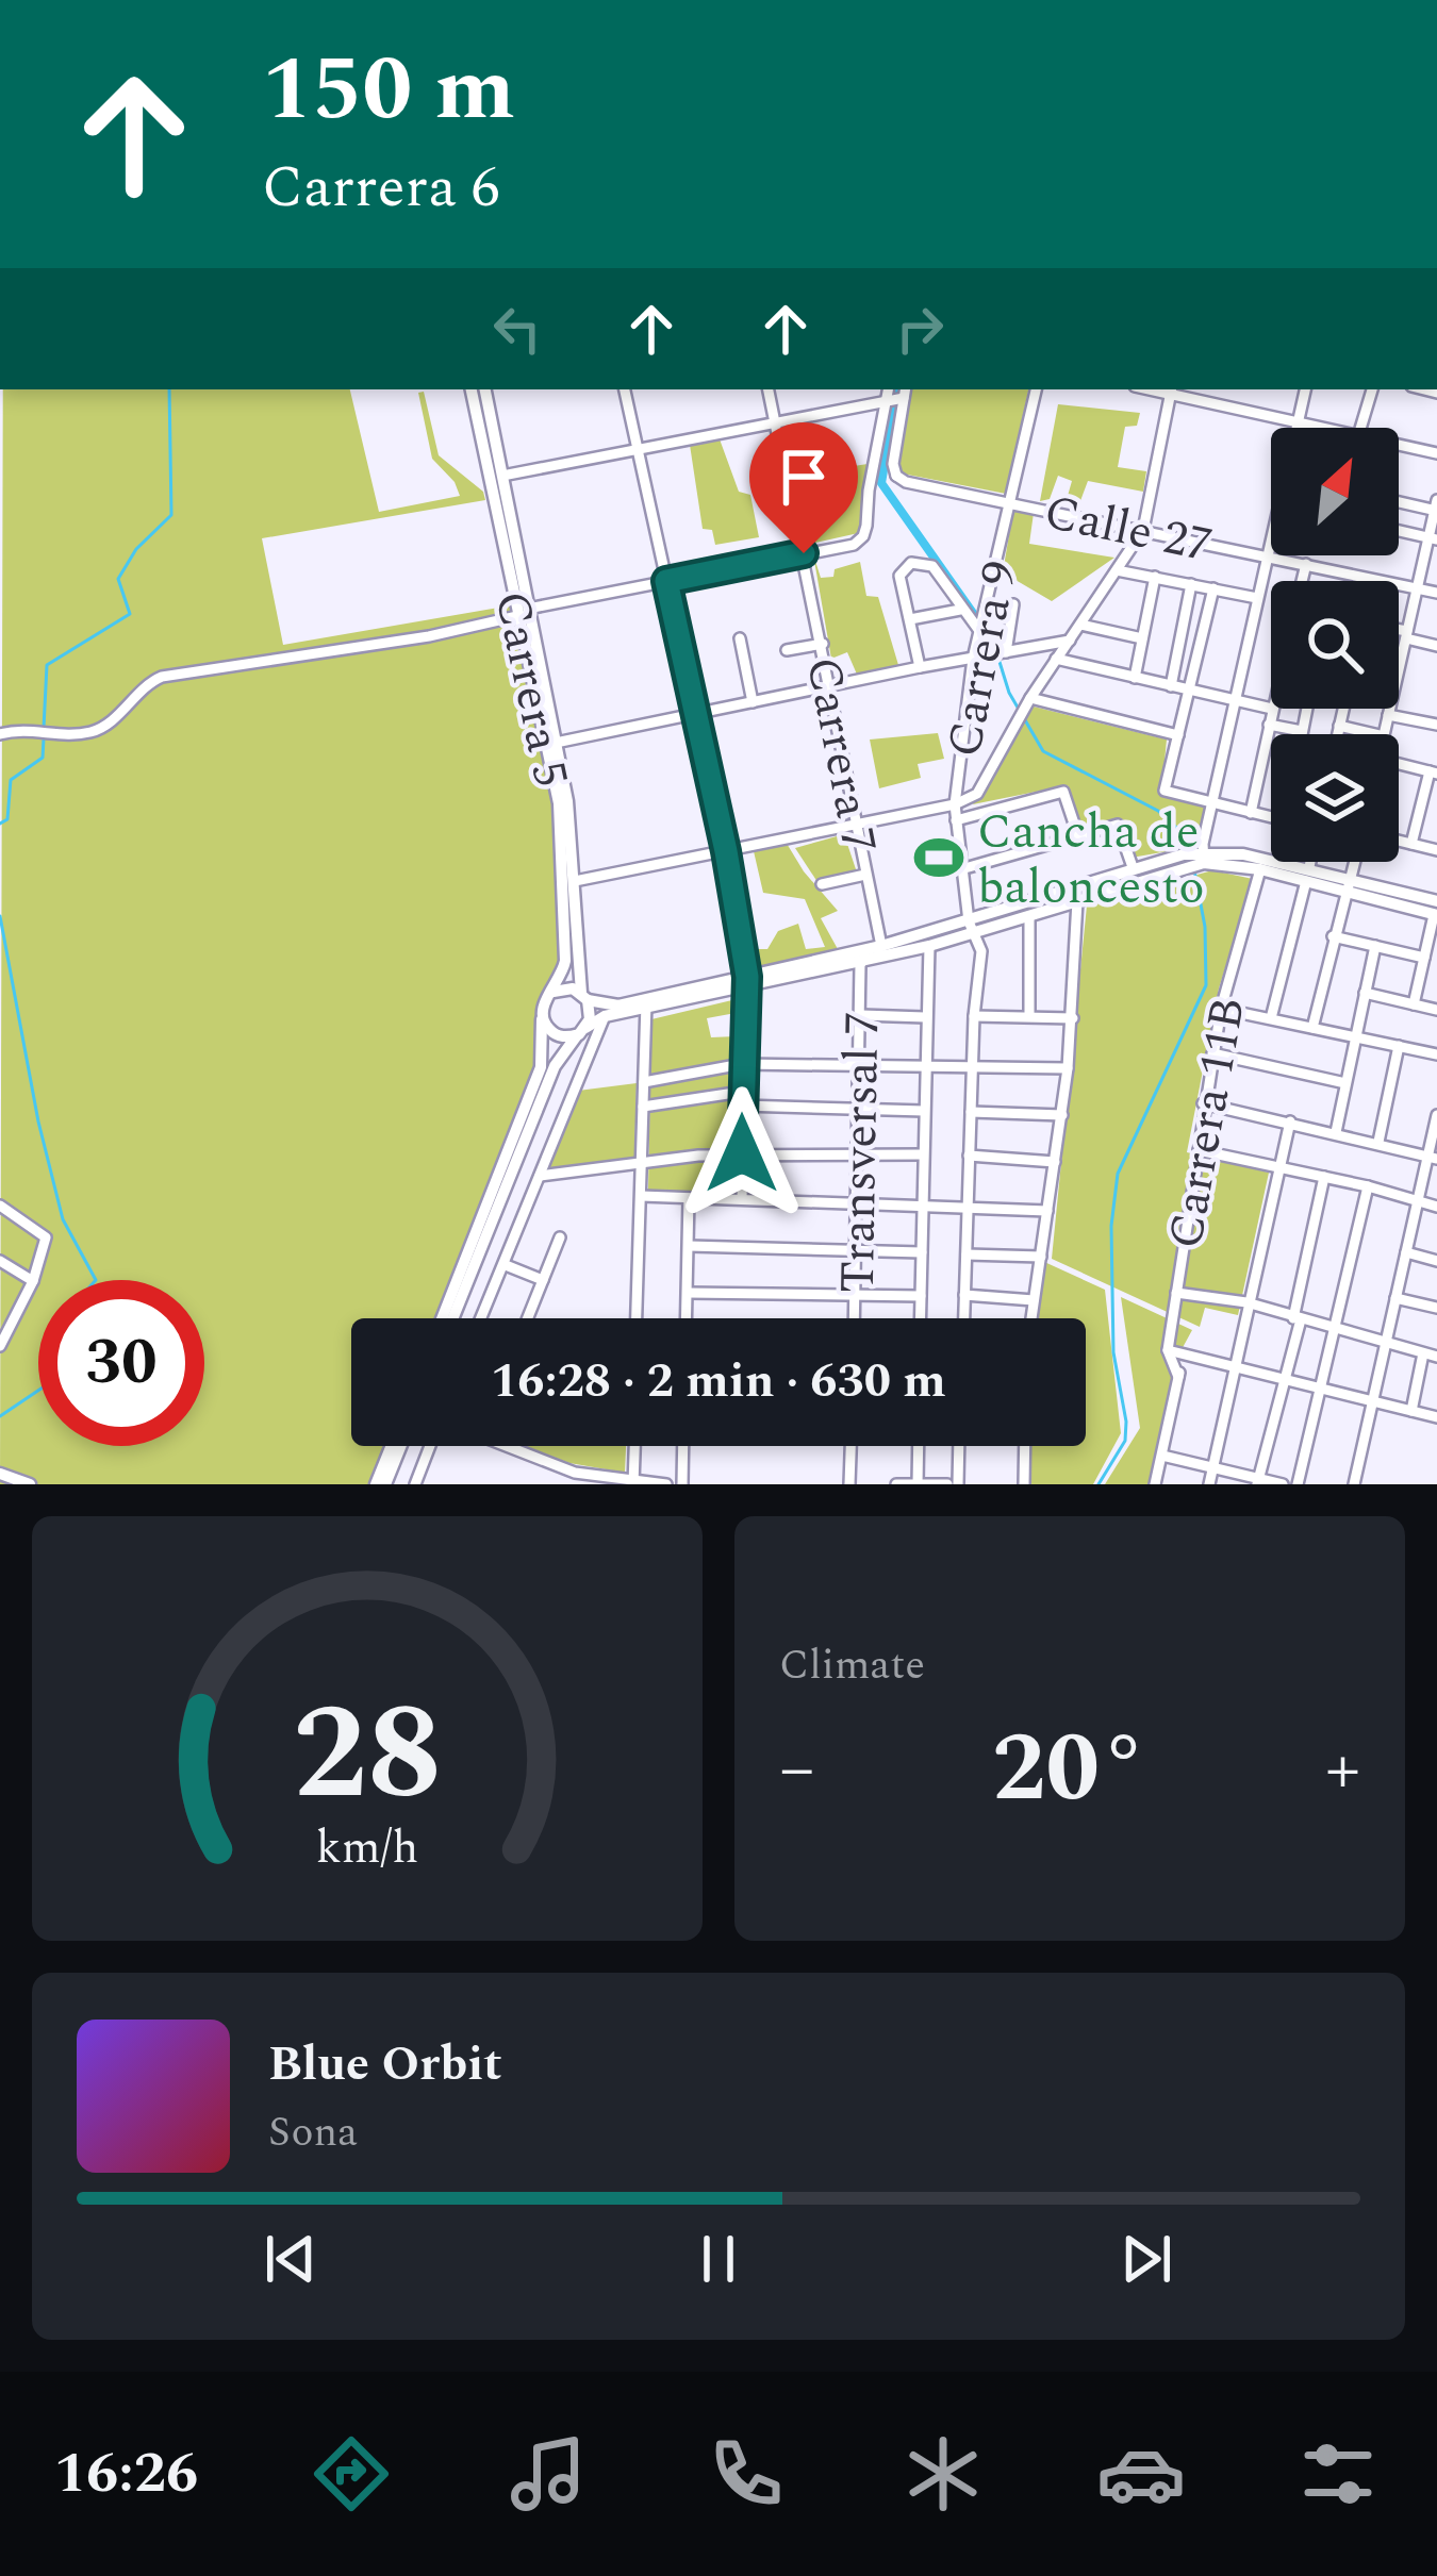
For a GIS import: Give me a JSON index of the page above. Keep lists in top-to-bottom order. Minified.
{"streets":{"main road":["Carrera 5"],"street":["Calle 27","Carrera 9","Carrera 7","Carrera 11B","Transversal 7"]},"crossings":[["Calle 27","Carrera 9"]],"places":{"sports":["Cancha de baloncesto"]},"north":"top right","page":{"turn":["150 m","Carrera 6"],"limit":"30","trip":"16:28 · 2 min · 630 m","tile":"Climate","heat":["−","20°","+"],"song":["Blue Orbit","Sona"],"tabs":"16:26","gauge":["28","km/h"]}}
